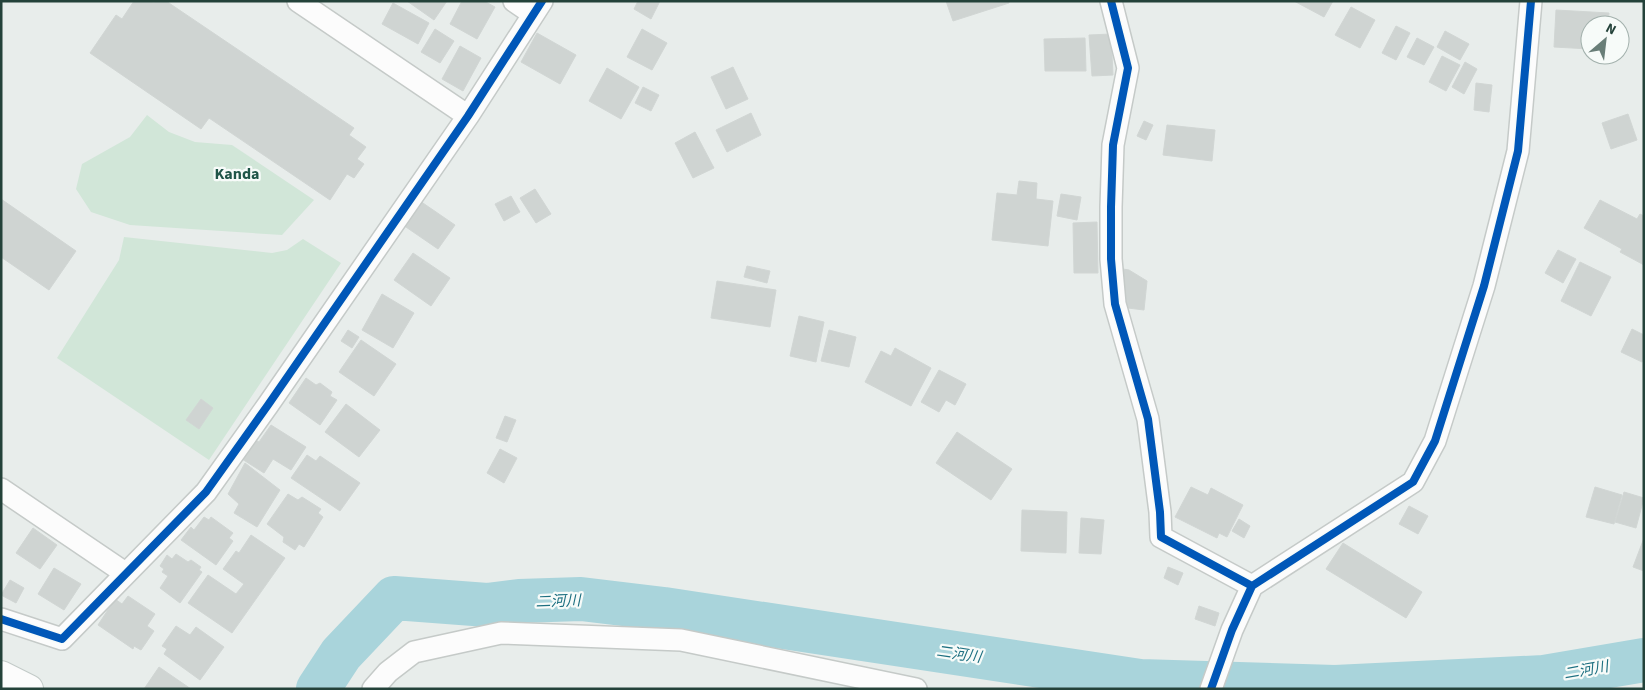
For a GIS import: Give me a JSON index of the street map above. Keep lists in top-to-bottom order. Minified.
{"districts":["Kanda"],"water":["二河川"],"north":"top right"}
